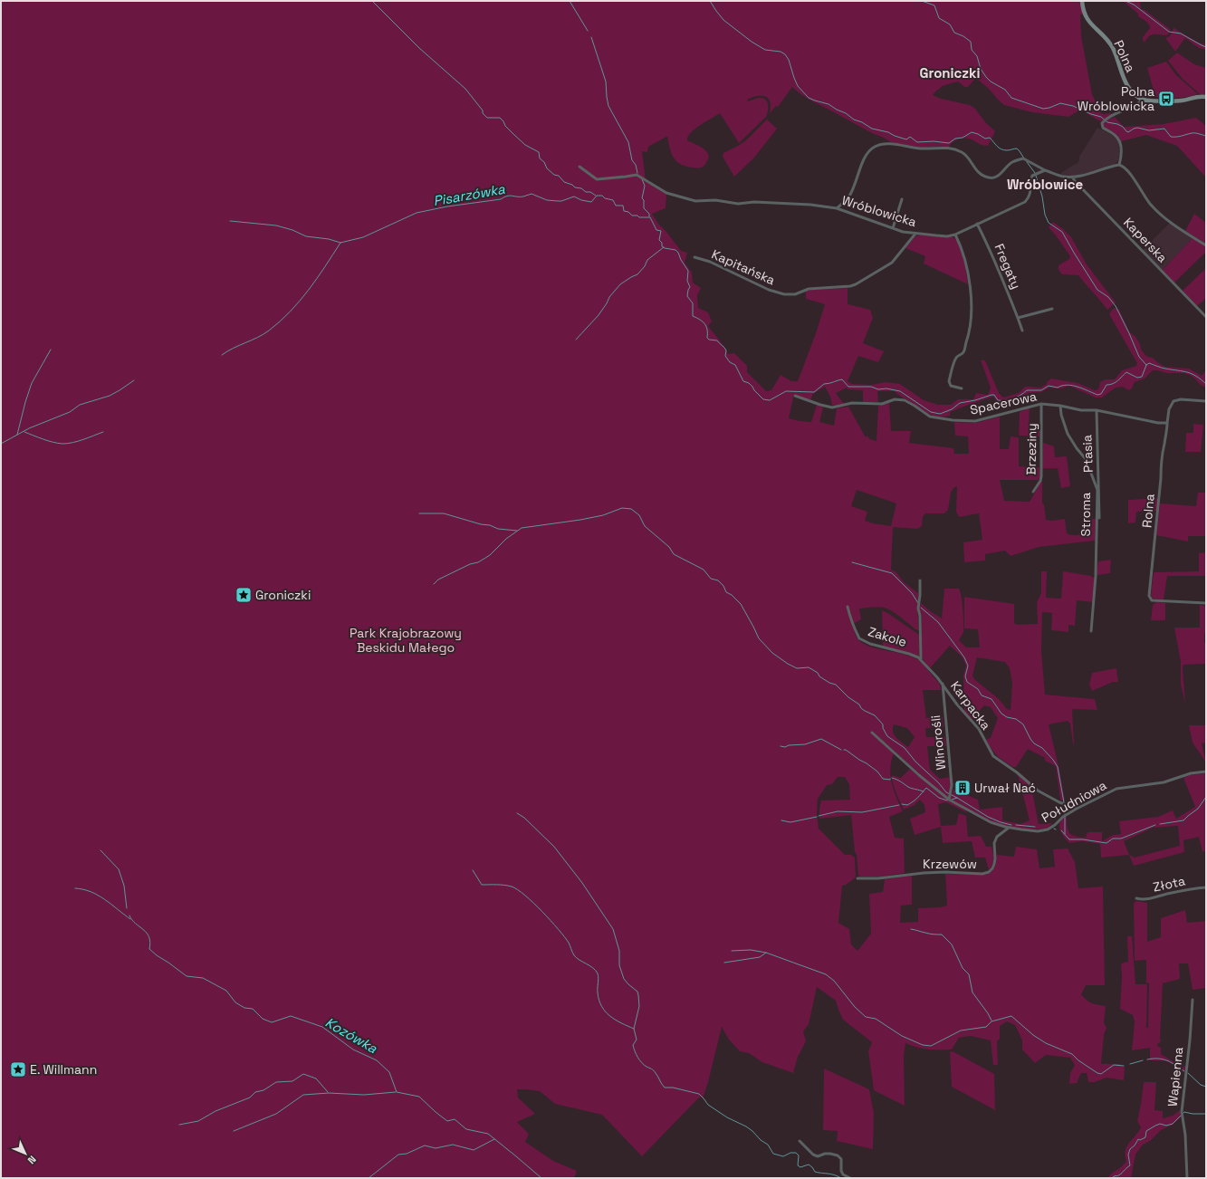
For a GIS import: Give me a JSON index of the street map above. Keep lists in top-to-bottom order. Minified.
{"streets":{"street":["Polna","Wróblowicka","Kaperska","Fregaty","Kapitańska","Spacerowa","Brzeziny","Ptasia","Rolna","Stroma","Zakole","Karpacka","Winorośli","Południowa","Krzewów","Złota","Wapienna"]},"crossings":[["Wróblowicka","Fregaty"],["Wróblowicka","Kapitańska"],["Spacerowa","Brzeziny"],["Spacerowa","Ptasia"],["Spacerowa","Rolna"],["Spacerowa","Stroma"],["Zakole","Karpacka"],["Karpacka","Winorośli"],["Karpacka","Południowa"],["Winorośli","Południowa"],["Południowa","Krzewów"]],"districts":["Groniczki","Wróblowice"],"water":["Pisarzówka","Kozówka"],"parks":["Park Krajobrazowy Beskidu Małego"],"places":{"bus stop":["Polna Wróblowicka"],"place":["Groniczki","E. Willmann"],"building":["Urwał Nać"]},"north":"bottom right"}
